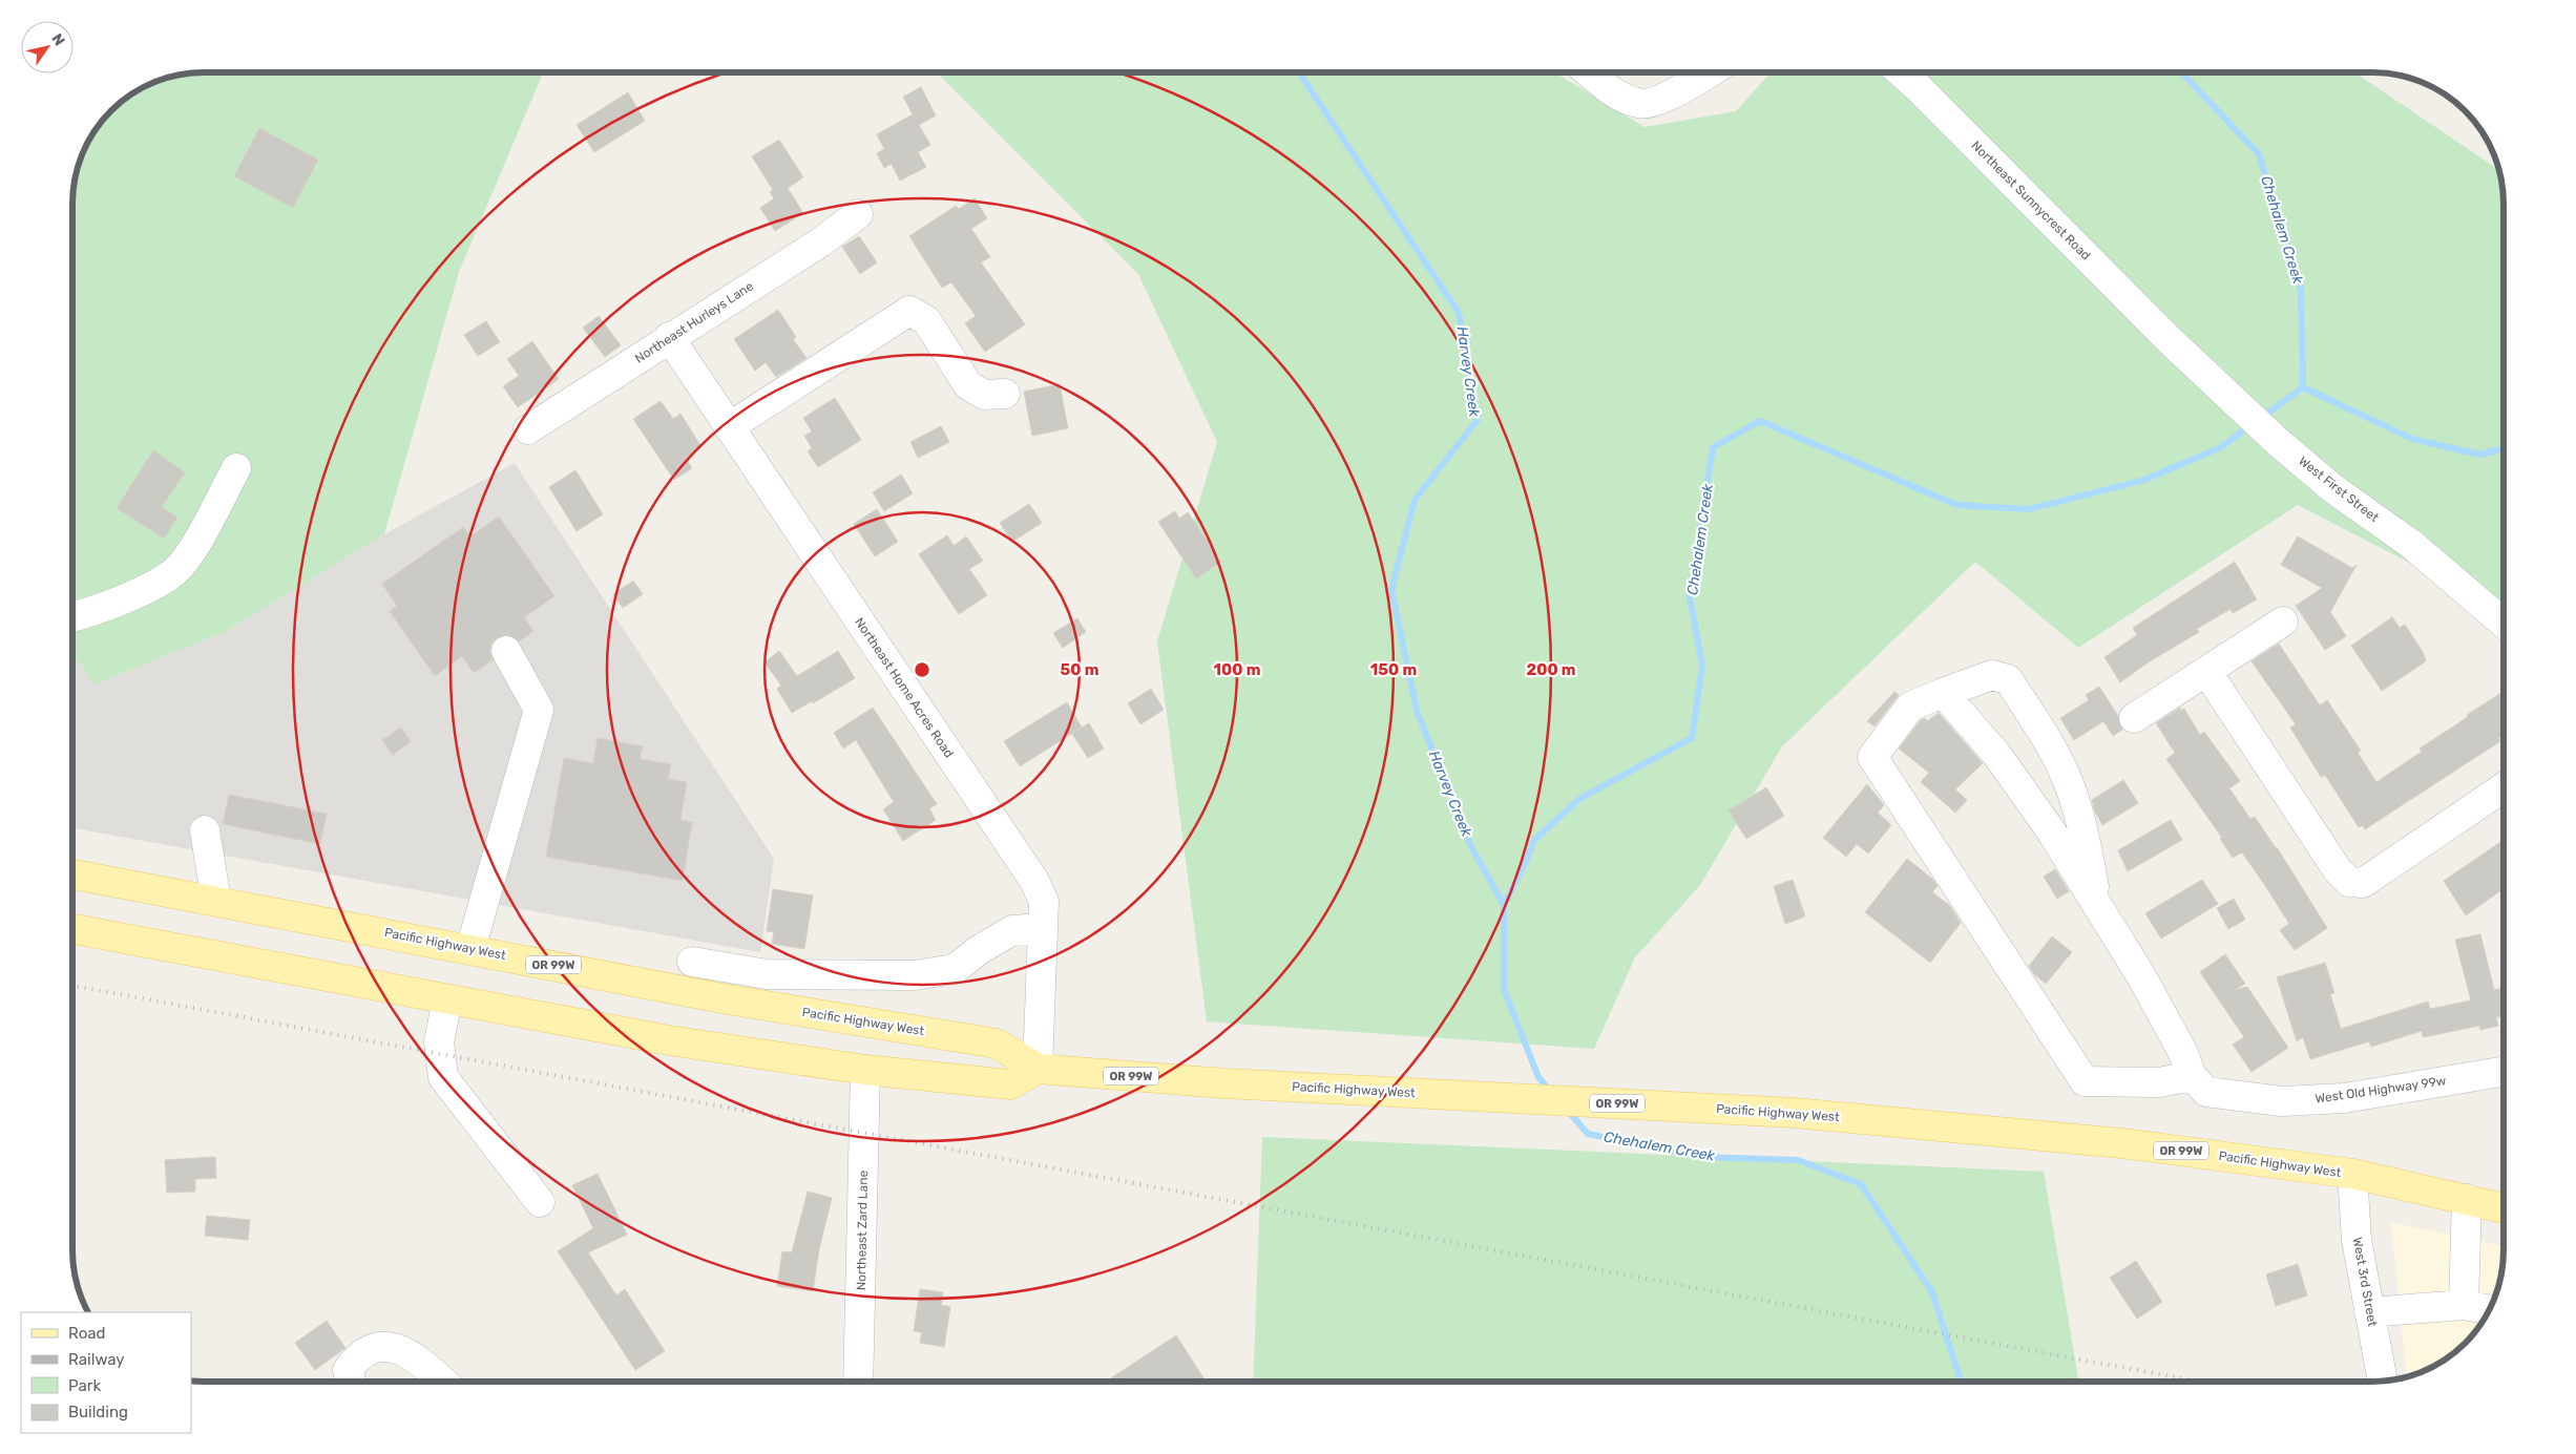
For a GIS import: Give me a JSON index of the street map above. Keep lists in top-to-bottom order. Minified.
{"streets":{"main road":["Pacific Highway West","OR 99W"],"street":["Northeast Sunnycrest Road","Northeast Hurleys Lane","West First Street","Northeast Home Acres Road","West Old Highway 99w","Northeast Zard Lane","West 3rd Street"]},"crossings":[["Northeast Sunnycrest Road","West First Street"],["Northeast Hurleys Lane","Northeast Home Acres Road"],["Northeast Home Acres Road","Pacific Highway West"],["Pacific Highway West","West 3rd Street"]],"water":["Chehalem Creek","Harvey Creek"],"legend":["Road","Railway","Park","Building"],"north":"top right","rings":["50 m","100 m","150 m","200 m"]}
